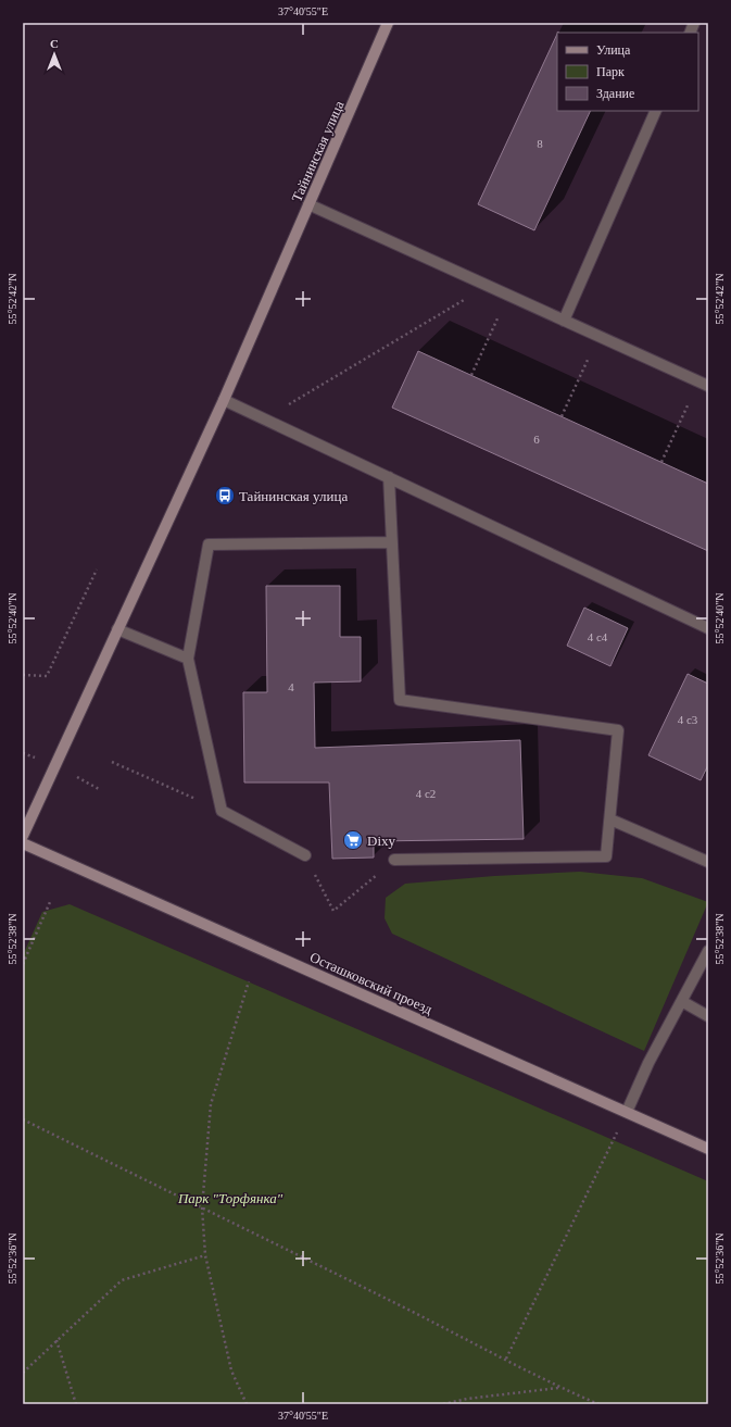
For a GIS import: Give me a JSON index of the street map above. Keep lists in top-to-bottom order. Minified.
{"streets":{"main road":["Тайнинская улица","Осташковский проезд"]},"parks":["Парк \"Торфянка\""],"places":{"bus stop":["Тайнинская улица"],"supermarket":["Dixy"]},"house_numbers":["8","6","4 с4","4","4 с3","4 с2"],"legend":["Улица","Парк","Здание"],"north":"top","coordinates":["37°40'55\"E","55°52'42\"N","55°52'40\"N","55°52'38\"N","55°52'36\"N"]}
